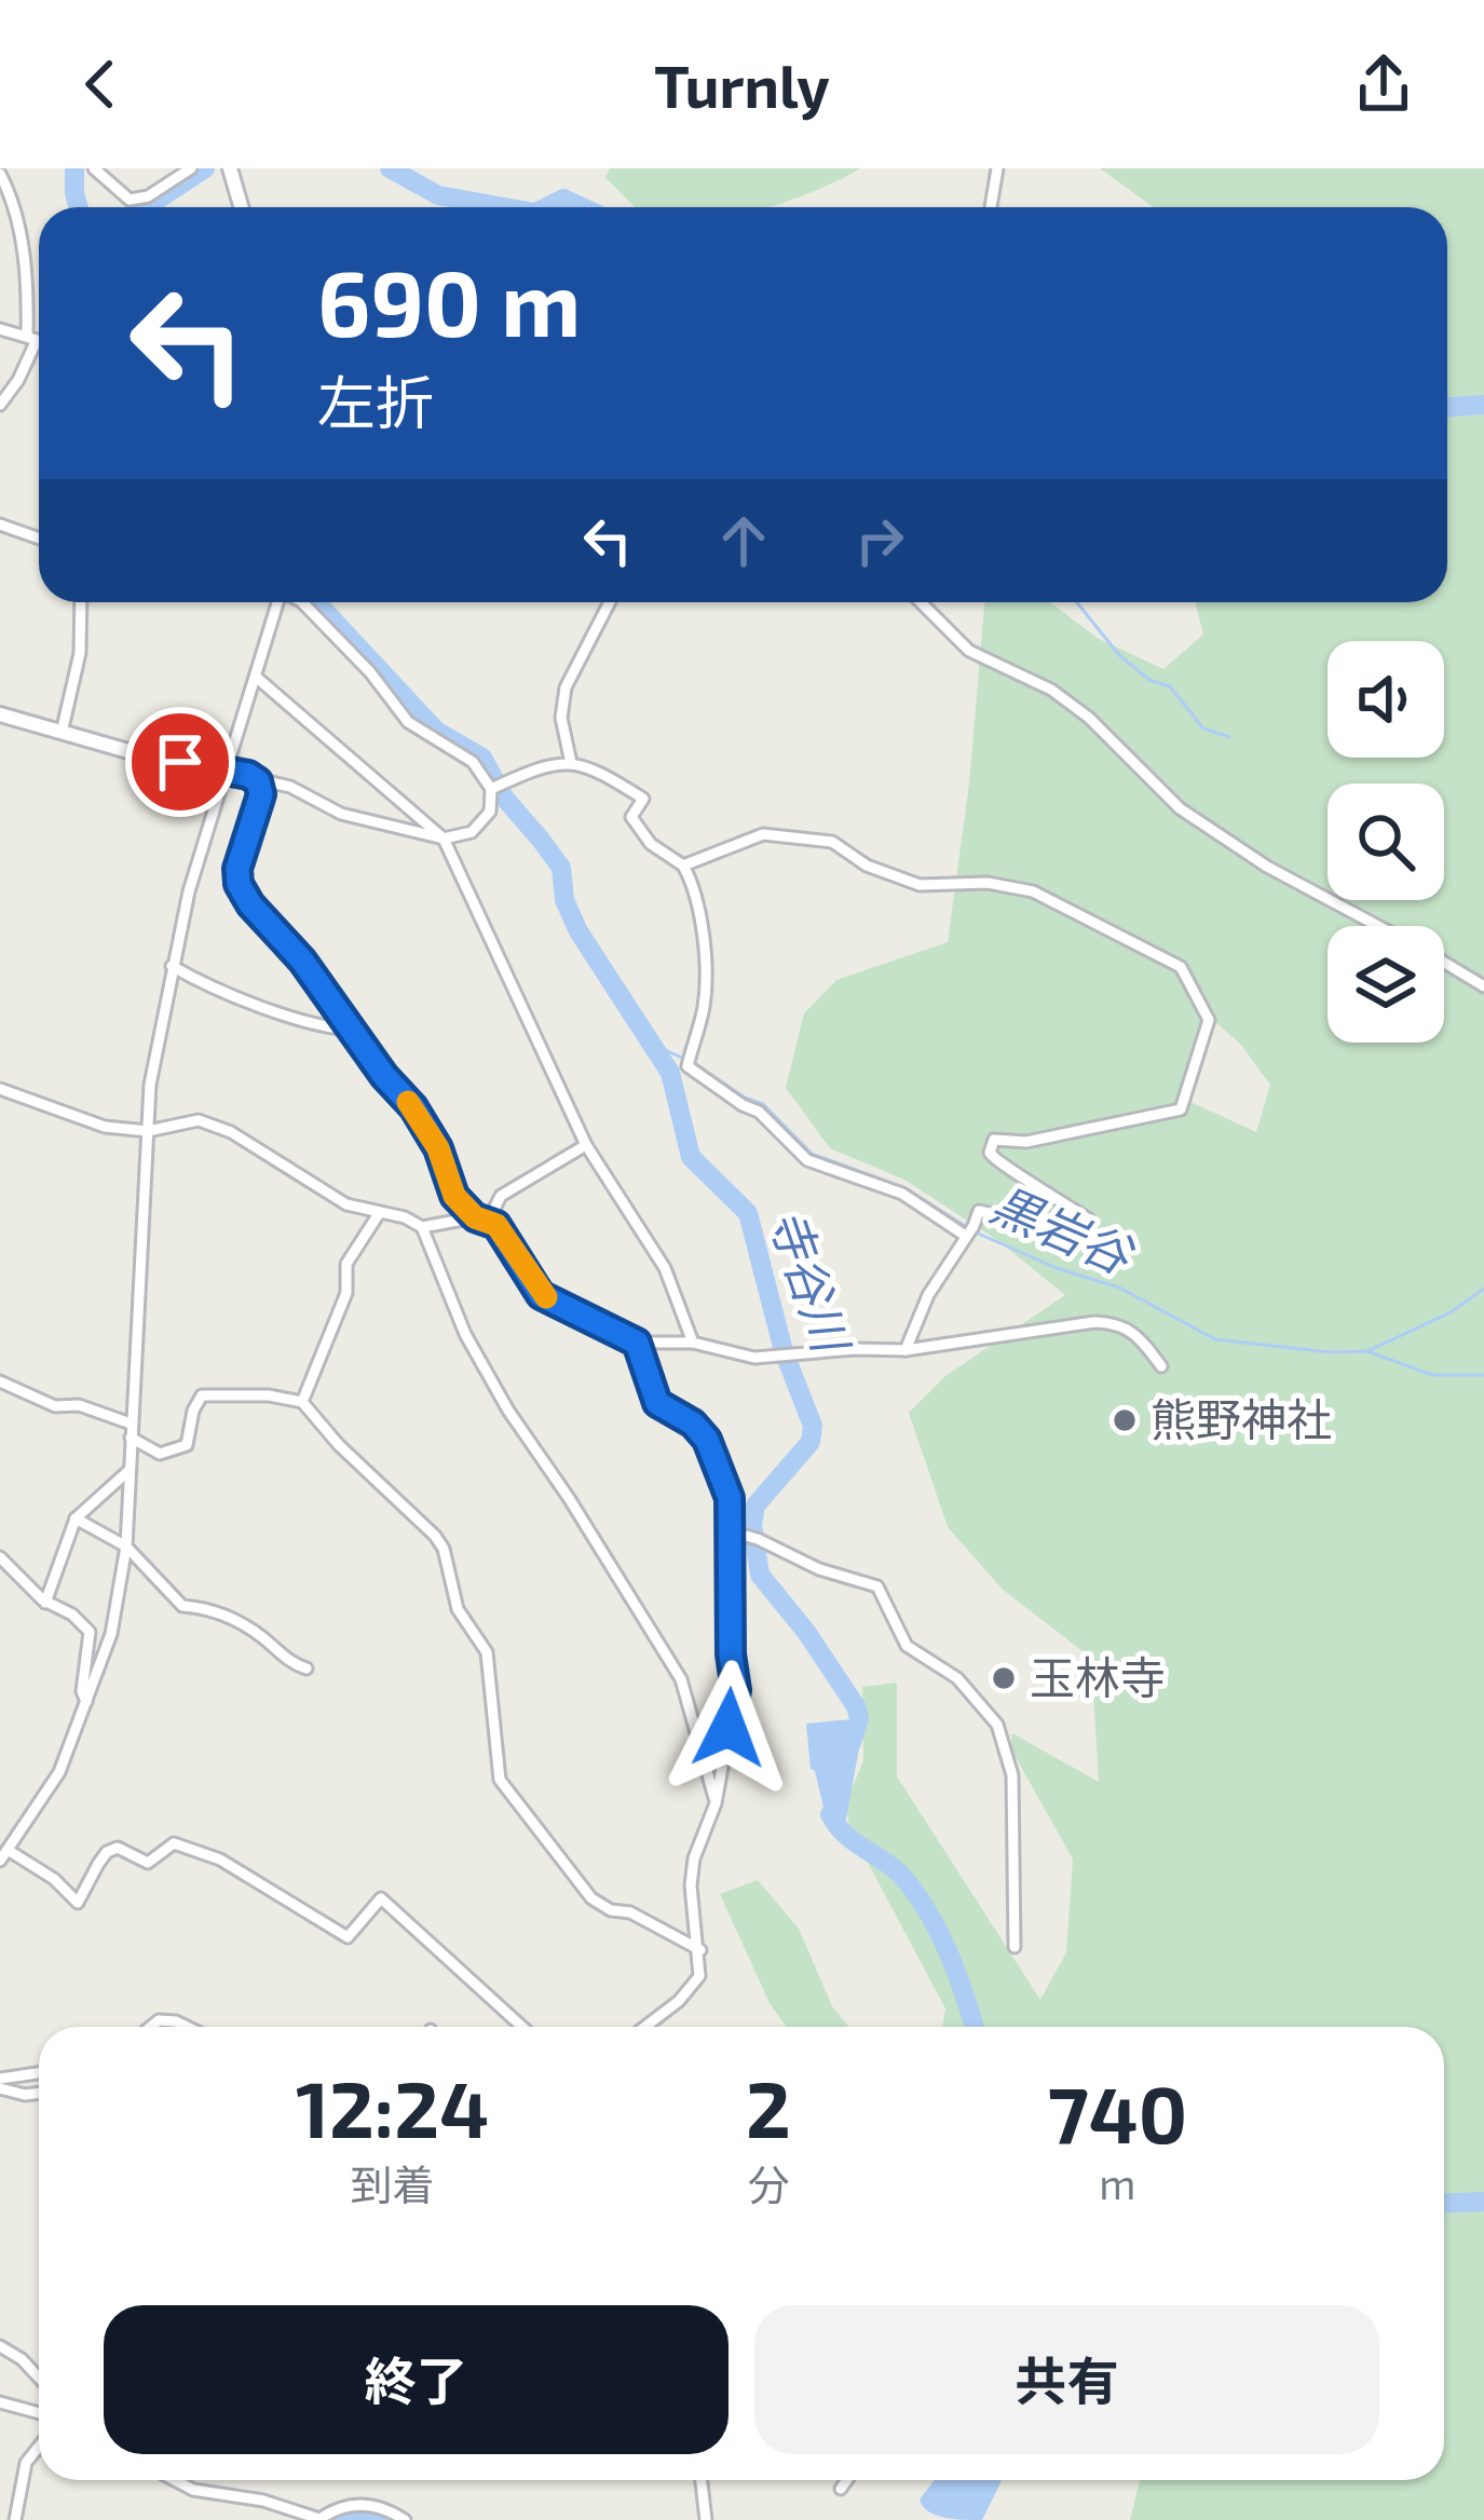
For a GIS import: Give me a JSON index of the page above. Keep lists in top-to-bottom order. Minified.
{"water":["黒岩谷","寺谷川"],"places":["熊野神社","玉林寺"],"page":{"header":"Turnly","turn":["690 m","左折"],"eta":["12:24","到着","2","分","740","m"],"buttons":["終了","共有"]}}
